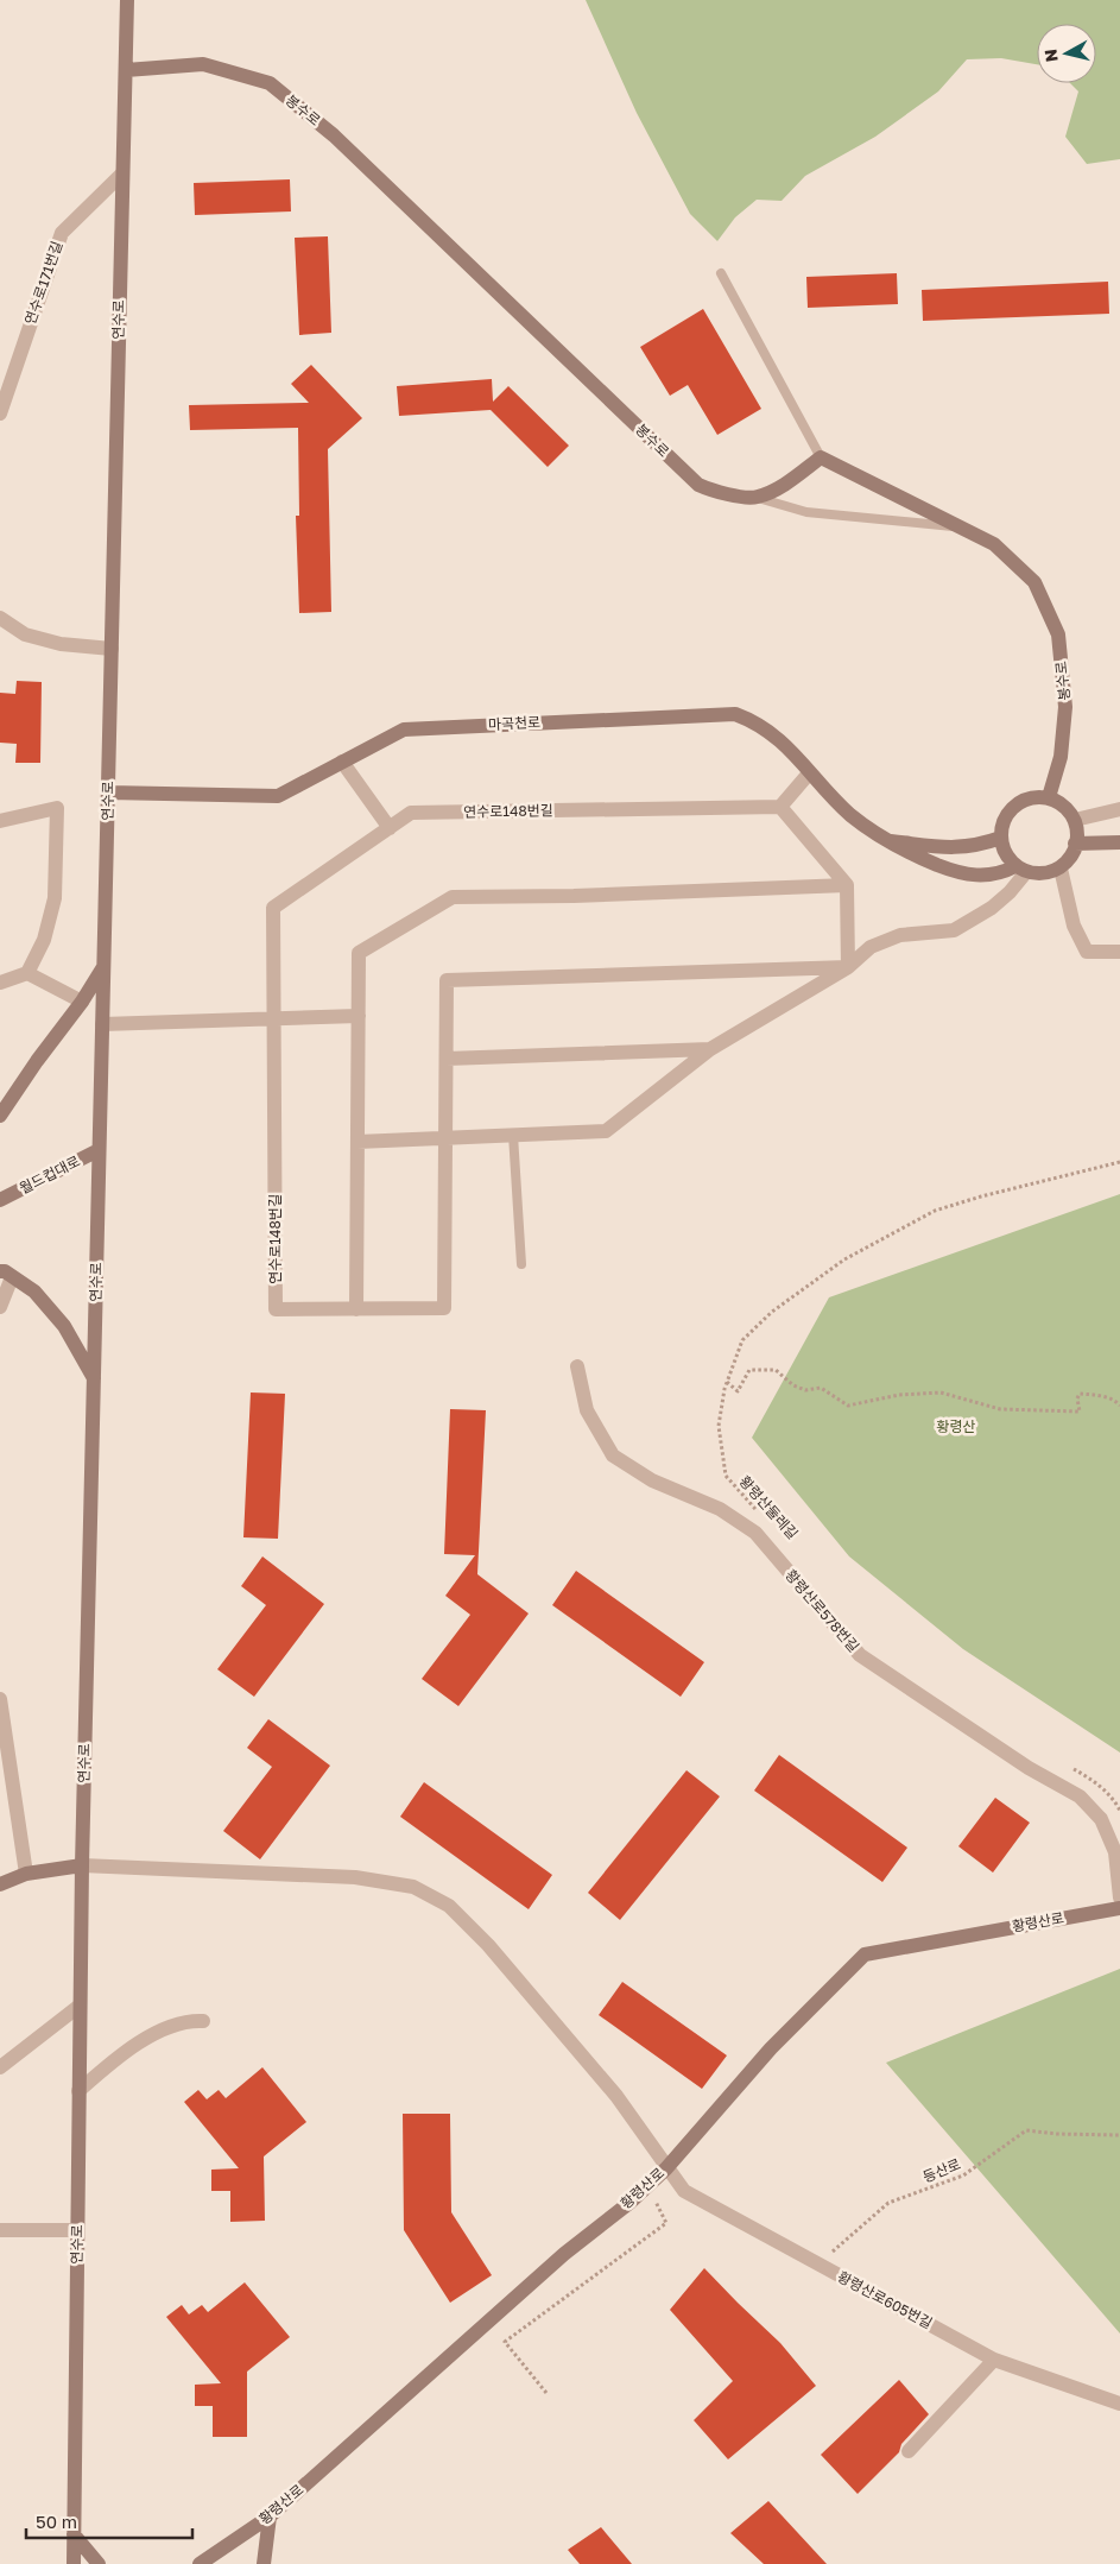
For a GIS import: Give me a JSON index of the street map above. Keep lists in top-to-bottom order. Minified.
{"streets":{"street":["봉수로","연수로171번길","연수로","마곡천로","연수로148번길","월드컵대로","황령산로578번길","황령산로","황령산로605번길"],"path":["황령산둘레길","등산로"]},"crossings":[["봉수로","연수로"],["봉수로","마곡천로"],["연수로171번길","연수로"],["연수로","마곡천로"],["연수로","월드컵대로"],["연수로","황령산로605번길"],["황령산로","황령산로605번길"],["등산로","황령산로605번길"]],"parks":["황령산"],"scale_bar":"50 m","north":"left"}
